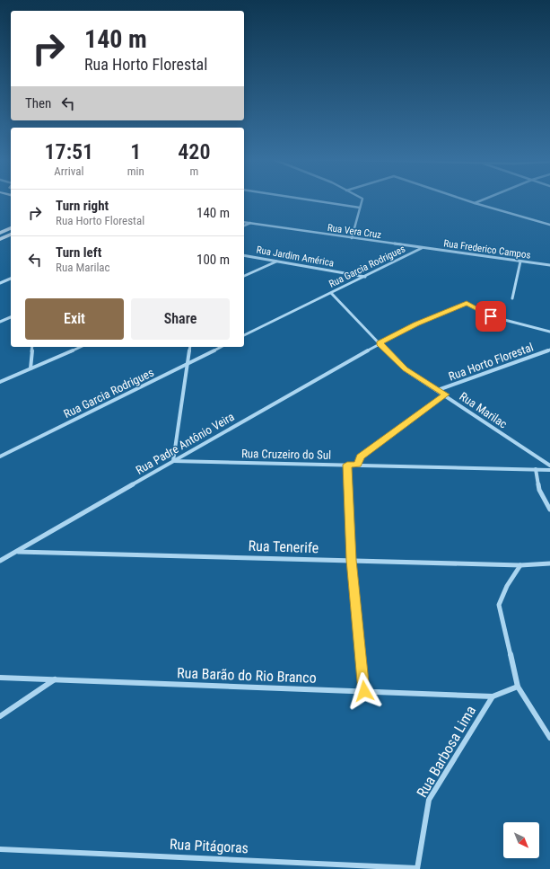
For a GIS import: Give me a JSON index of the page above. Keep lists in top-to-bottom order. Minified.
{"streets":{"street":["Rua Vera Cruz","Rua Frederico Campos","Rua Jardim América","Rua Garcia Rodrigues","Rua Horto Florestal","Rua Marilac","Rua Padre Antônio Veira","Rua Cruzeiro do Sul","Rua Tenerife","Rua Barão do Rio Branco","Rua Barbosa Lima","Rua Pitágoras"]},"crossings":[["Rua Vera Cruz","Rua Frederico Campos"],["Rua Vera Cruz","Rua Garcia Rodrigues"],["Rua Frederico Campos","Rua Garcia Rodrigues"],["Rua Jardim América","Rua Garcia Rodrigues"],["Rua Garcia Rodrigues","Rua Marilac"],["Rua Horto Florestal","Rua Marilac"],["Rua Horto Florestal","Rua Cruzeiro do Sul"],["Rua Marilac","Rua Padre Antônio Veira"],["Rua Padre Antônio Veira","Rua Cruzeiro do Sul"],["Rua Padre Antônio Veira","Rua Tenerife"],["Rua Barão do Rio Branco","Rua Barbosa Lima"],["Rua Barbosa Lima","Rua Pitágoras"]],"north":"bottom right","page":{"turn":["140 m","Rua Horto Florestal"],"then":"Then","eta":["17:51","Arrival","1","min","420","m"],"list":[{"name":"Turn right","note":"Rua Horto Florestal","value":"140 m"},{"name":"Turn left","note":"Rua Marilac","value":"100 m"}],"buttons":["Exit","Share"]}}
